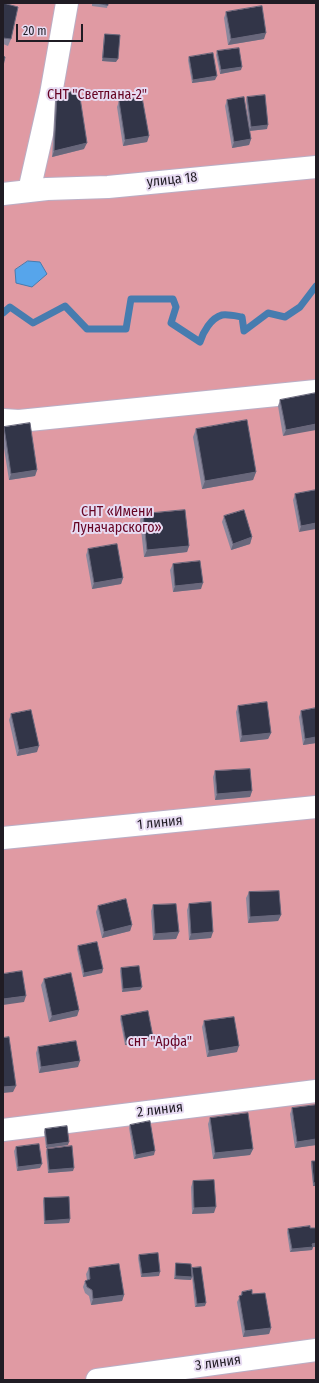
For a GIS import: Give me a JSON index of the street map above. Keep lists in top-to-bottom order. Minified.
{"streets":{"street":["улица 18","1 линия","2 линия","3 линия"]},"parks":["СНТ \"Светлана-2\"","СНТ «Имени Луначарского»","снт \"Арфа\""],"scale_bar":"20 m"}
